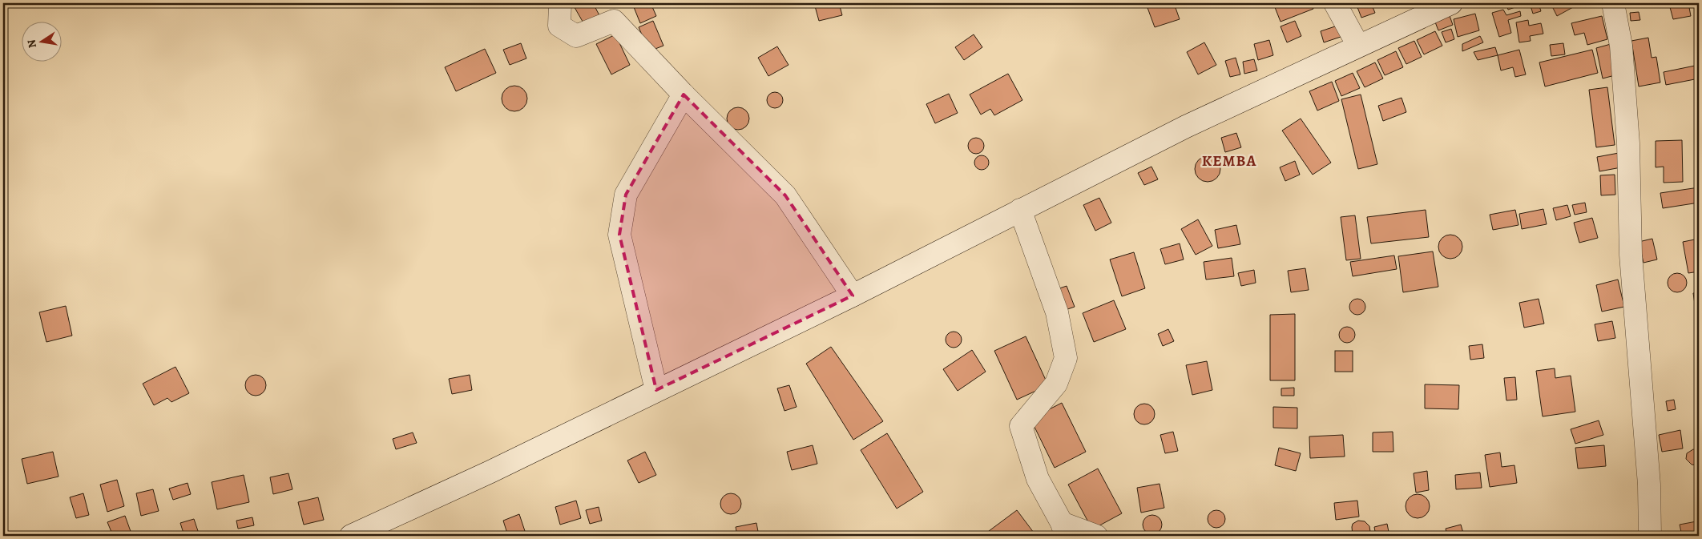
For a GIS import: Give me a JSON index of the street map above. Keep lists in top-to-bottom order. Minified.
{"districts":["KEMBA"],"north":"left"}
